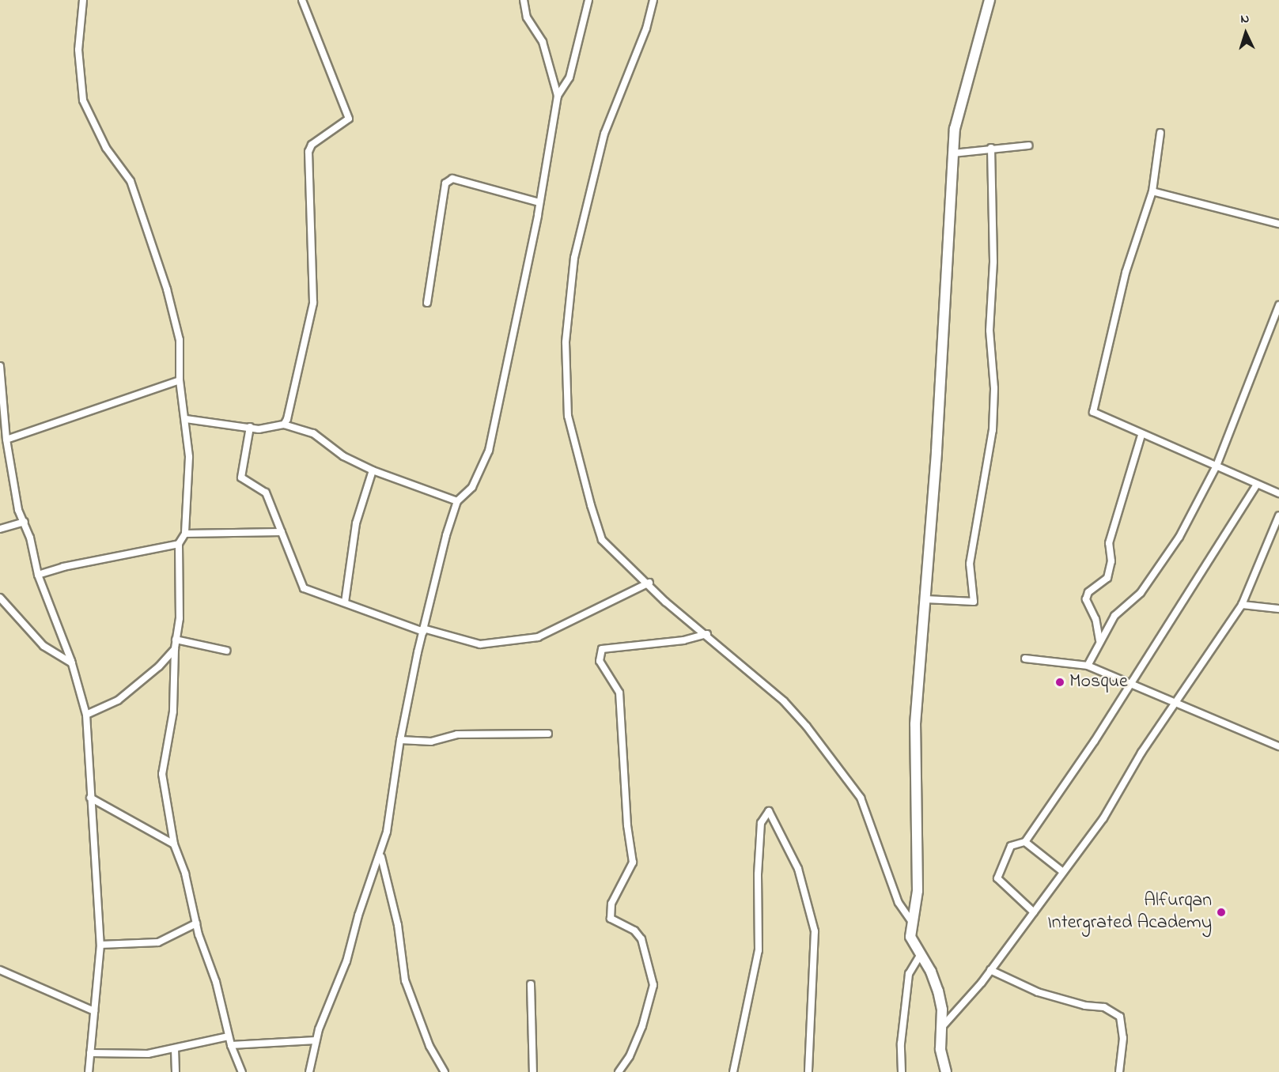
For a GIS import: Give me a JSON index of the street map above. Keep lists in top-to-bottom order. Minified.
{"places":["Mosque","Alfurqan Intergrated Academy"],"north":"top"}
